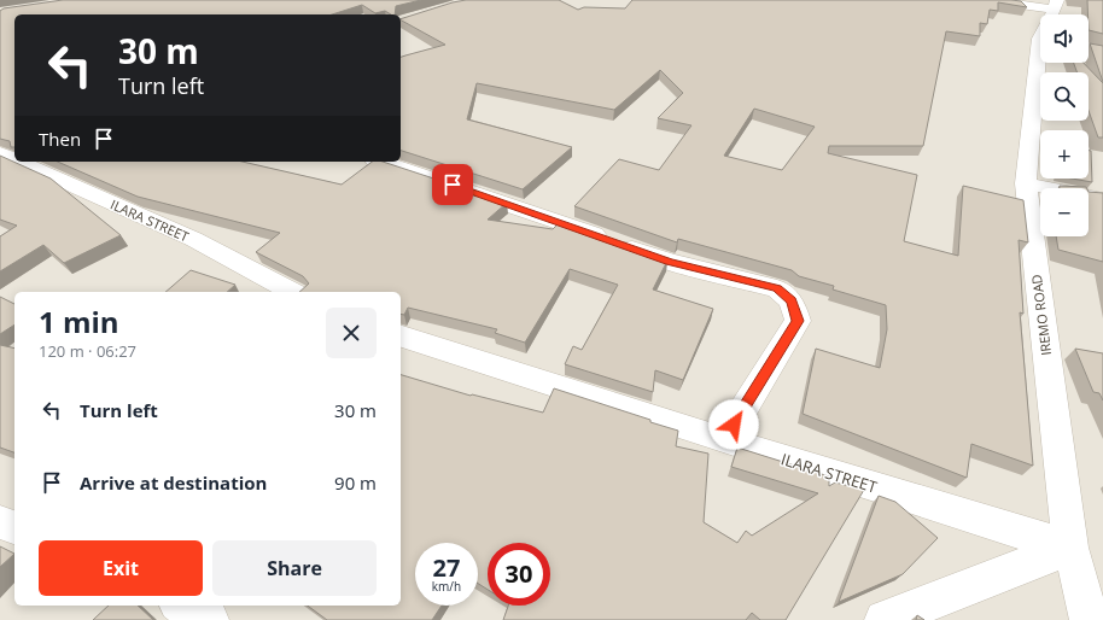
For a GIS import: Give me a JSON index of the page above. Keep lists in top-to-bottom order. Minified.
{"streets":{"street":["ILARA STREET","IREMO ROAD"]},"crossings":[["ILARA STREET","IREMO ROAD"]],"page":{"map_buttons":["+","−"],"turn":["30 m","Turn left"],"then":"Then","heading":["1 min","120 m · 06:27"],"list":[{"name":"Turn left","value":"30 m"},{"name":"Arrive at destination","value":"90 m"}],"buttons":["Exit","Share"],"speed":"27 km/h","limit":"30"}}
